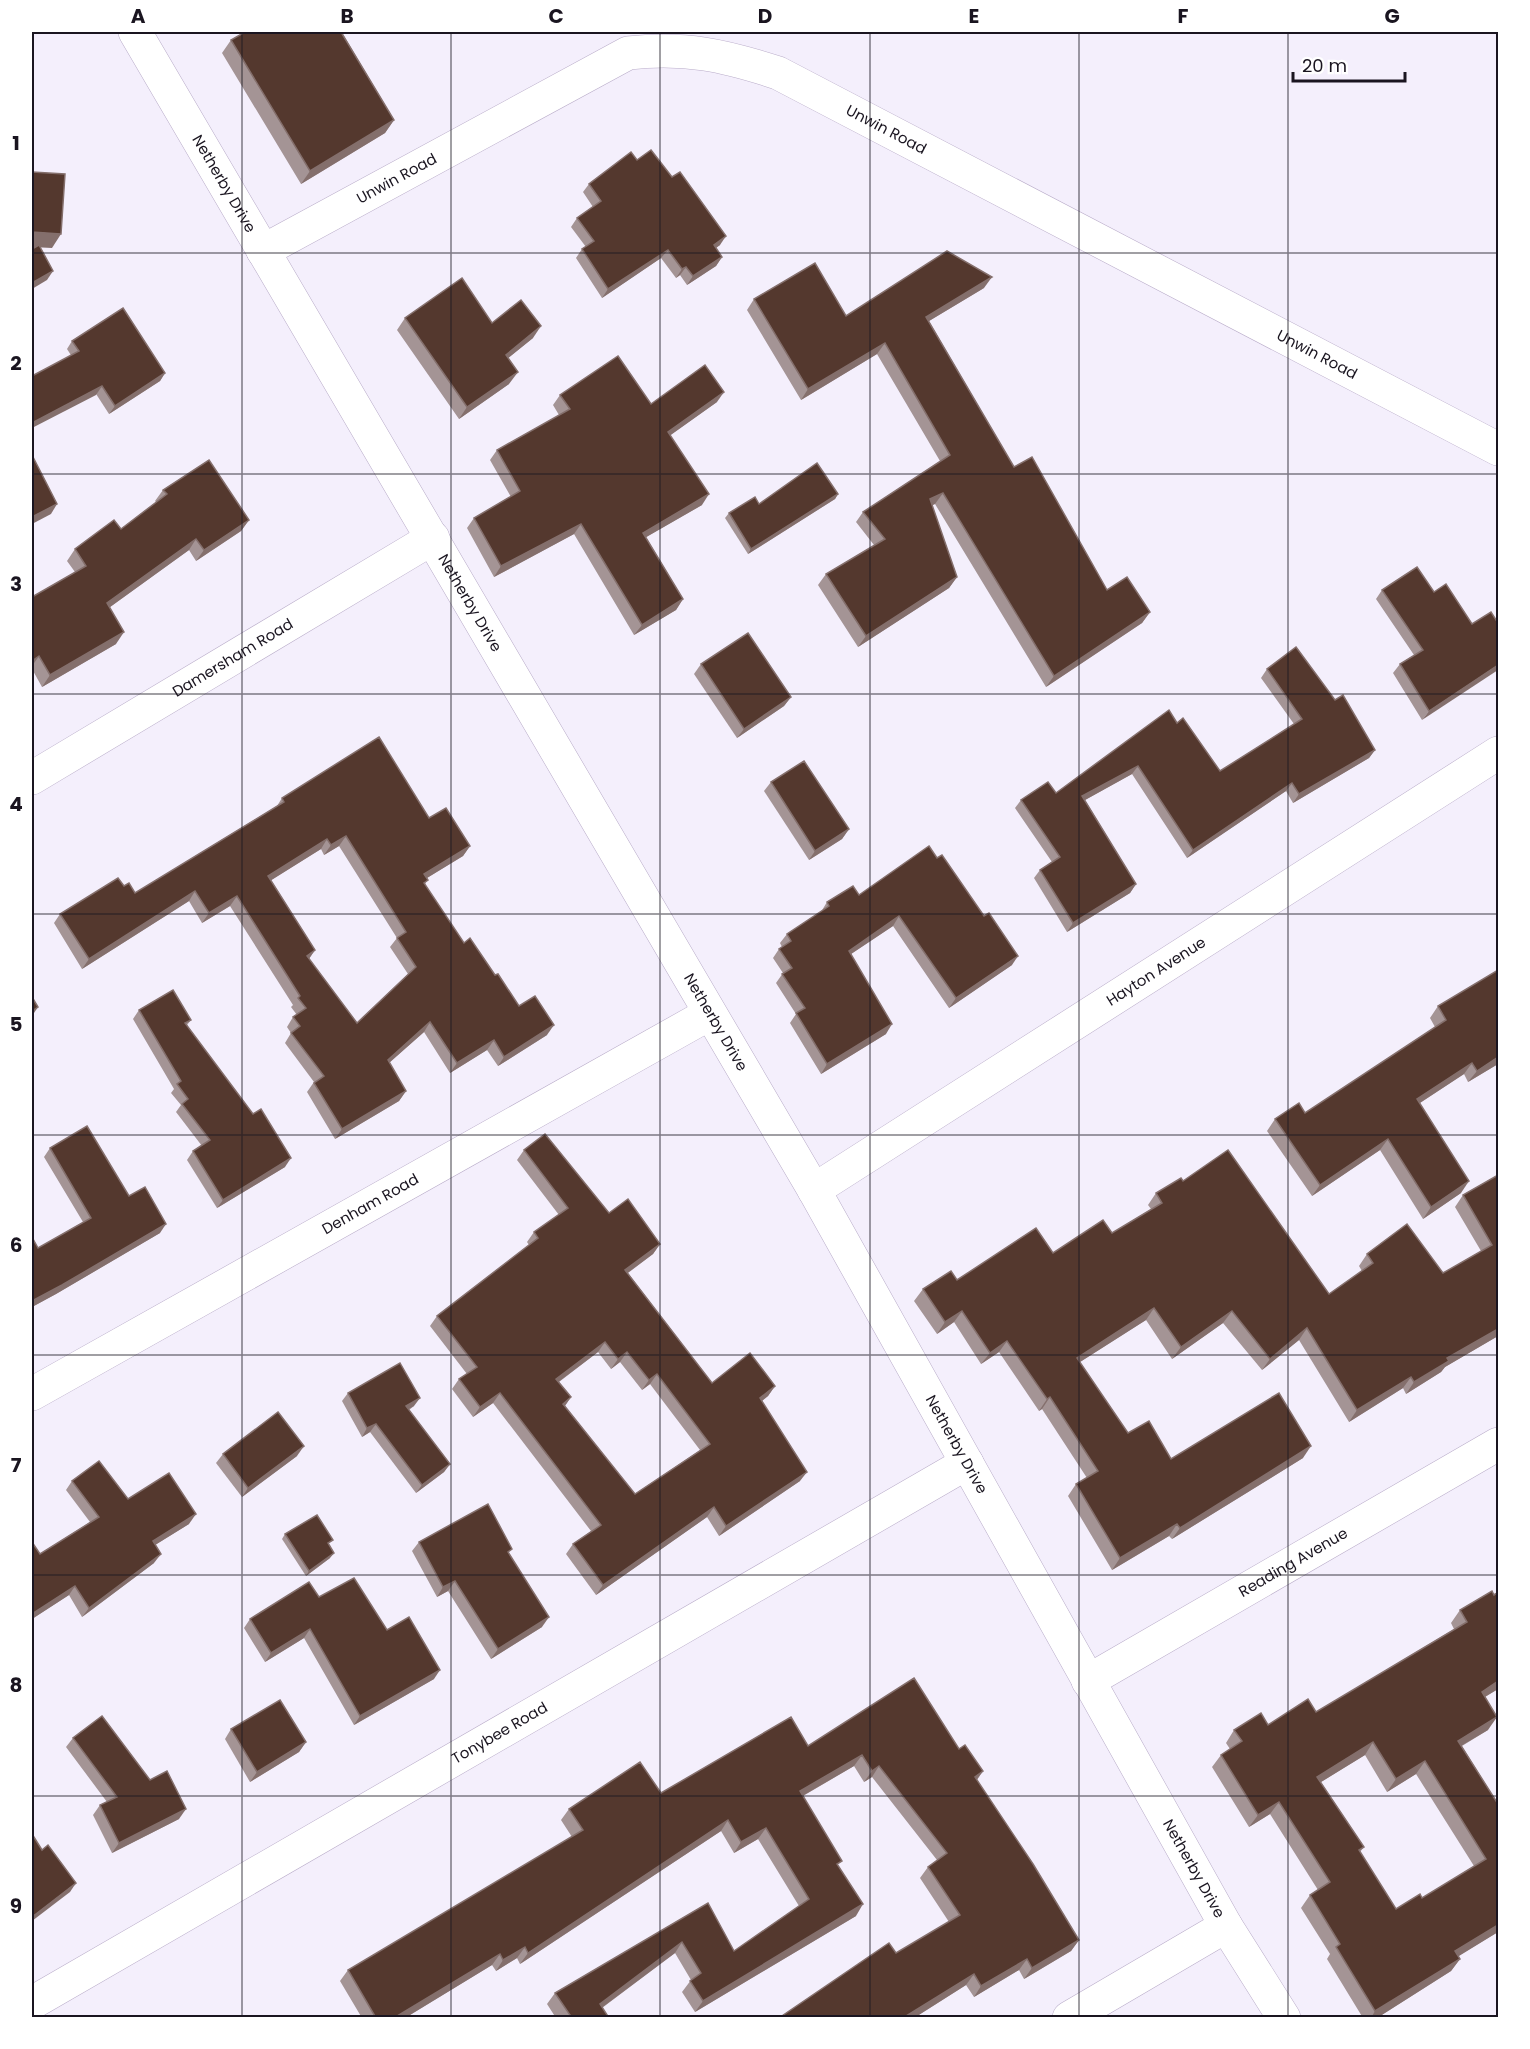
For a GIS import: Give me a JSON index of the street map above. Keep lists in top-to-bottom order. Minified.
{"streets":{"street":["Unwin Road","Netherby Drive","Damersham Road","Hayton Avenue","Denham Road","Reading Avenue","Tonybee Road"]},"crossings":[["Unwin Road","Netherby Drive"],["Netherby Drive","Damersham Road"],["Netherby Drive","Hayton Avenue"],["Netherby Drive","Denham Road"],["Netherby Drive","Reading Avenue"],["Netherby Drive","Tonybee Road"]],"scale_bar":"20 m","grid":{"columns":["A","B","C","D","E","F","G"],"rows":["1","2","3","4","5","6","7","8","9"]}}
